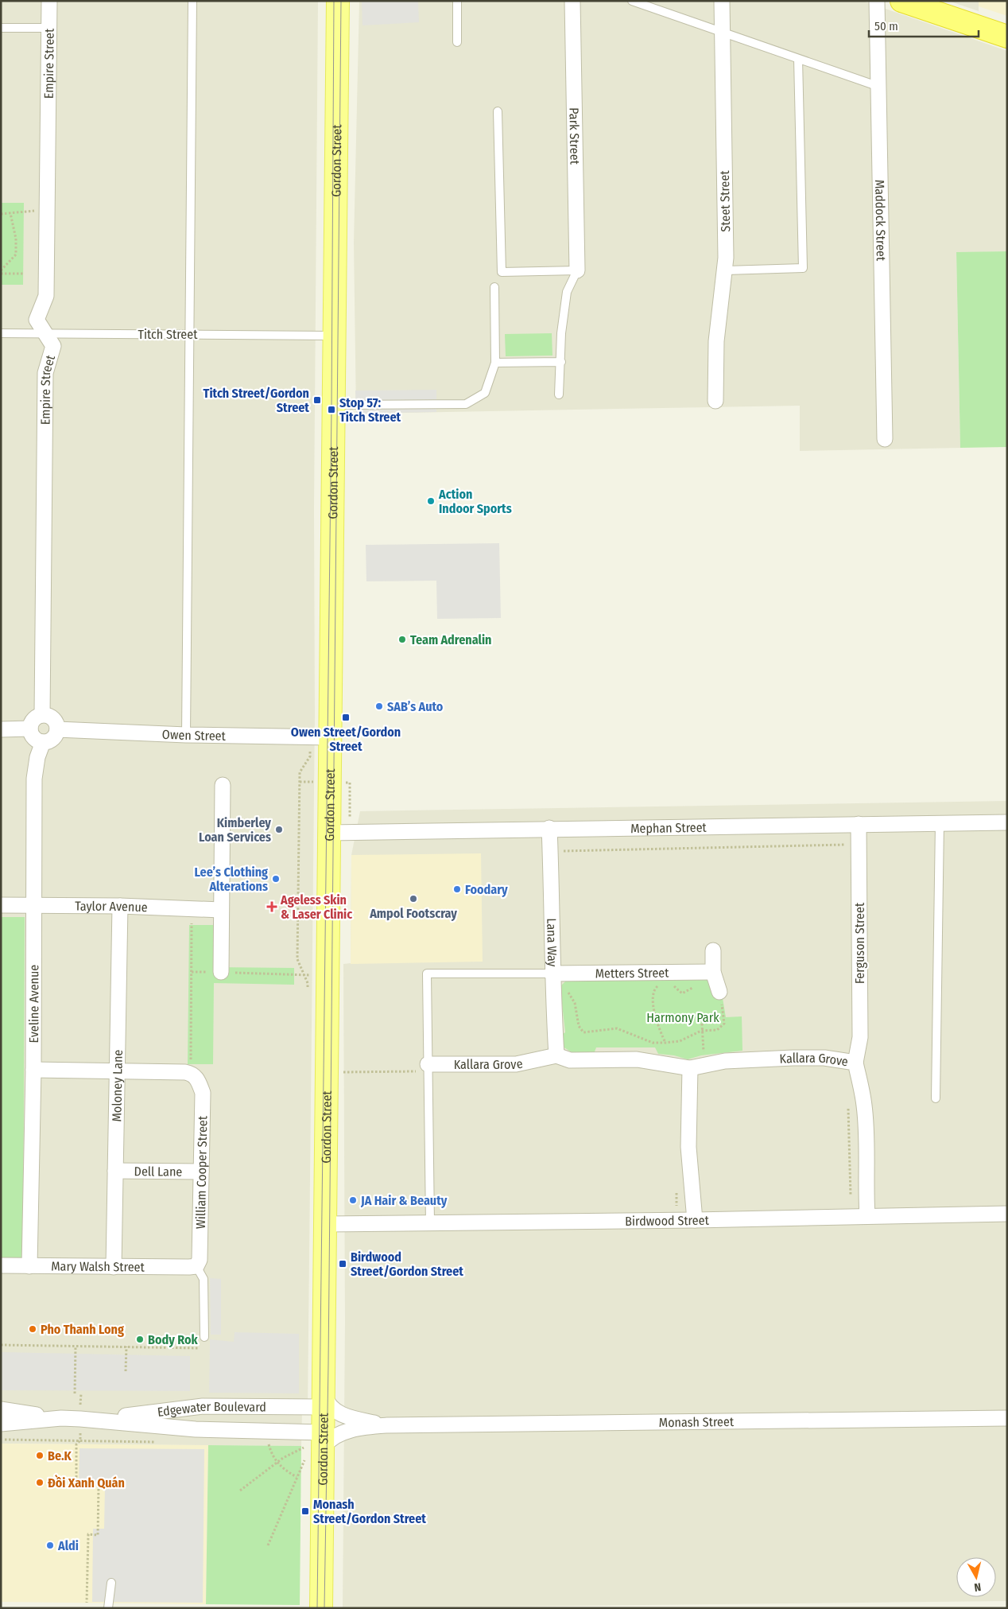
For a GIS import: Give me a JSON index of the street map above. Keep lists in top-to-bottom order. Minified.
{"streets":{"main road":["Gordon Street"],"street":["Empire Street","Park Street","Steet Street","Maddock Street","Owen Street","Mephan Street","Taylor Avenue","Lana Way","Ferguson Street","Metters Street","Eveline Avenue","Kallara Grove","Moloney Lane","Dell Lane","William Cooper Street","Birdwood Street","Mary Walsh Street","Edgewater Boulevard","Monash Street"],"lane":["Titch Street"]},"crossings":[["Empire Street","Titch Street"],["Empire Street","Owen Street"],["Empire Street","Eveline Avenue"],["Gordon Street","Titch Street"],["Gordon Street","Owen Street"],["Gordon Street","Mephan Street"],["Gordon Street","Birdwood Street"],["Gordon Street","Edgewater Boulevard"],["Gordon Street","Monash Street"],["Owen Street","Eveline Avenue"],["Mephan Street","Lana Way"],["Mephan Street","Ferguson Street"],["Taylor Avenue","Eveline Avenue"],["Taylor Avenue","Moloney Lane"],["Lana Way","Metters Street"],["Lana Way","Kallara Grove"],["Ferguson Street","Kallara Grove"],["Eveline Avenue","Mary Walsh Street"],["Kallara Grove","Birdwood Street"],["Moloney Lane","Dell Lane"],["Moloney Lane","Mary Walsh Street"],["Dell Lane","William Cooper Street"],["William Cooper Street","Mary Walsh Street"],["Edgewater Boulevard","Monash Street"]],"parks":["Harmony Park"],"places":{"transit":["Titch Street/Gordon Street","Stop 57: Titch Street","Owen Street/Gordon Street","Birdwood Street/Gordon Street","Monash Street/Gordon Street"],"other":["Action Indoor Sports","Team Adrenalin","SAB’s Auto","Kimberley Loan Services","Lee’s Clothing Alterations","Foodary","Ampol Footscray","JA Hair & Beauty","Pho Thanh Long","Body Rok","Be.K","Đồi Xanh Quán","Aldi"],"health":["Ageless Skin & Laser Clinic"]},"scale_bar":"50 m","north":"bottom"}
